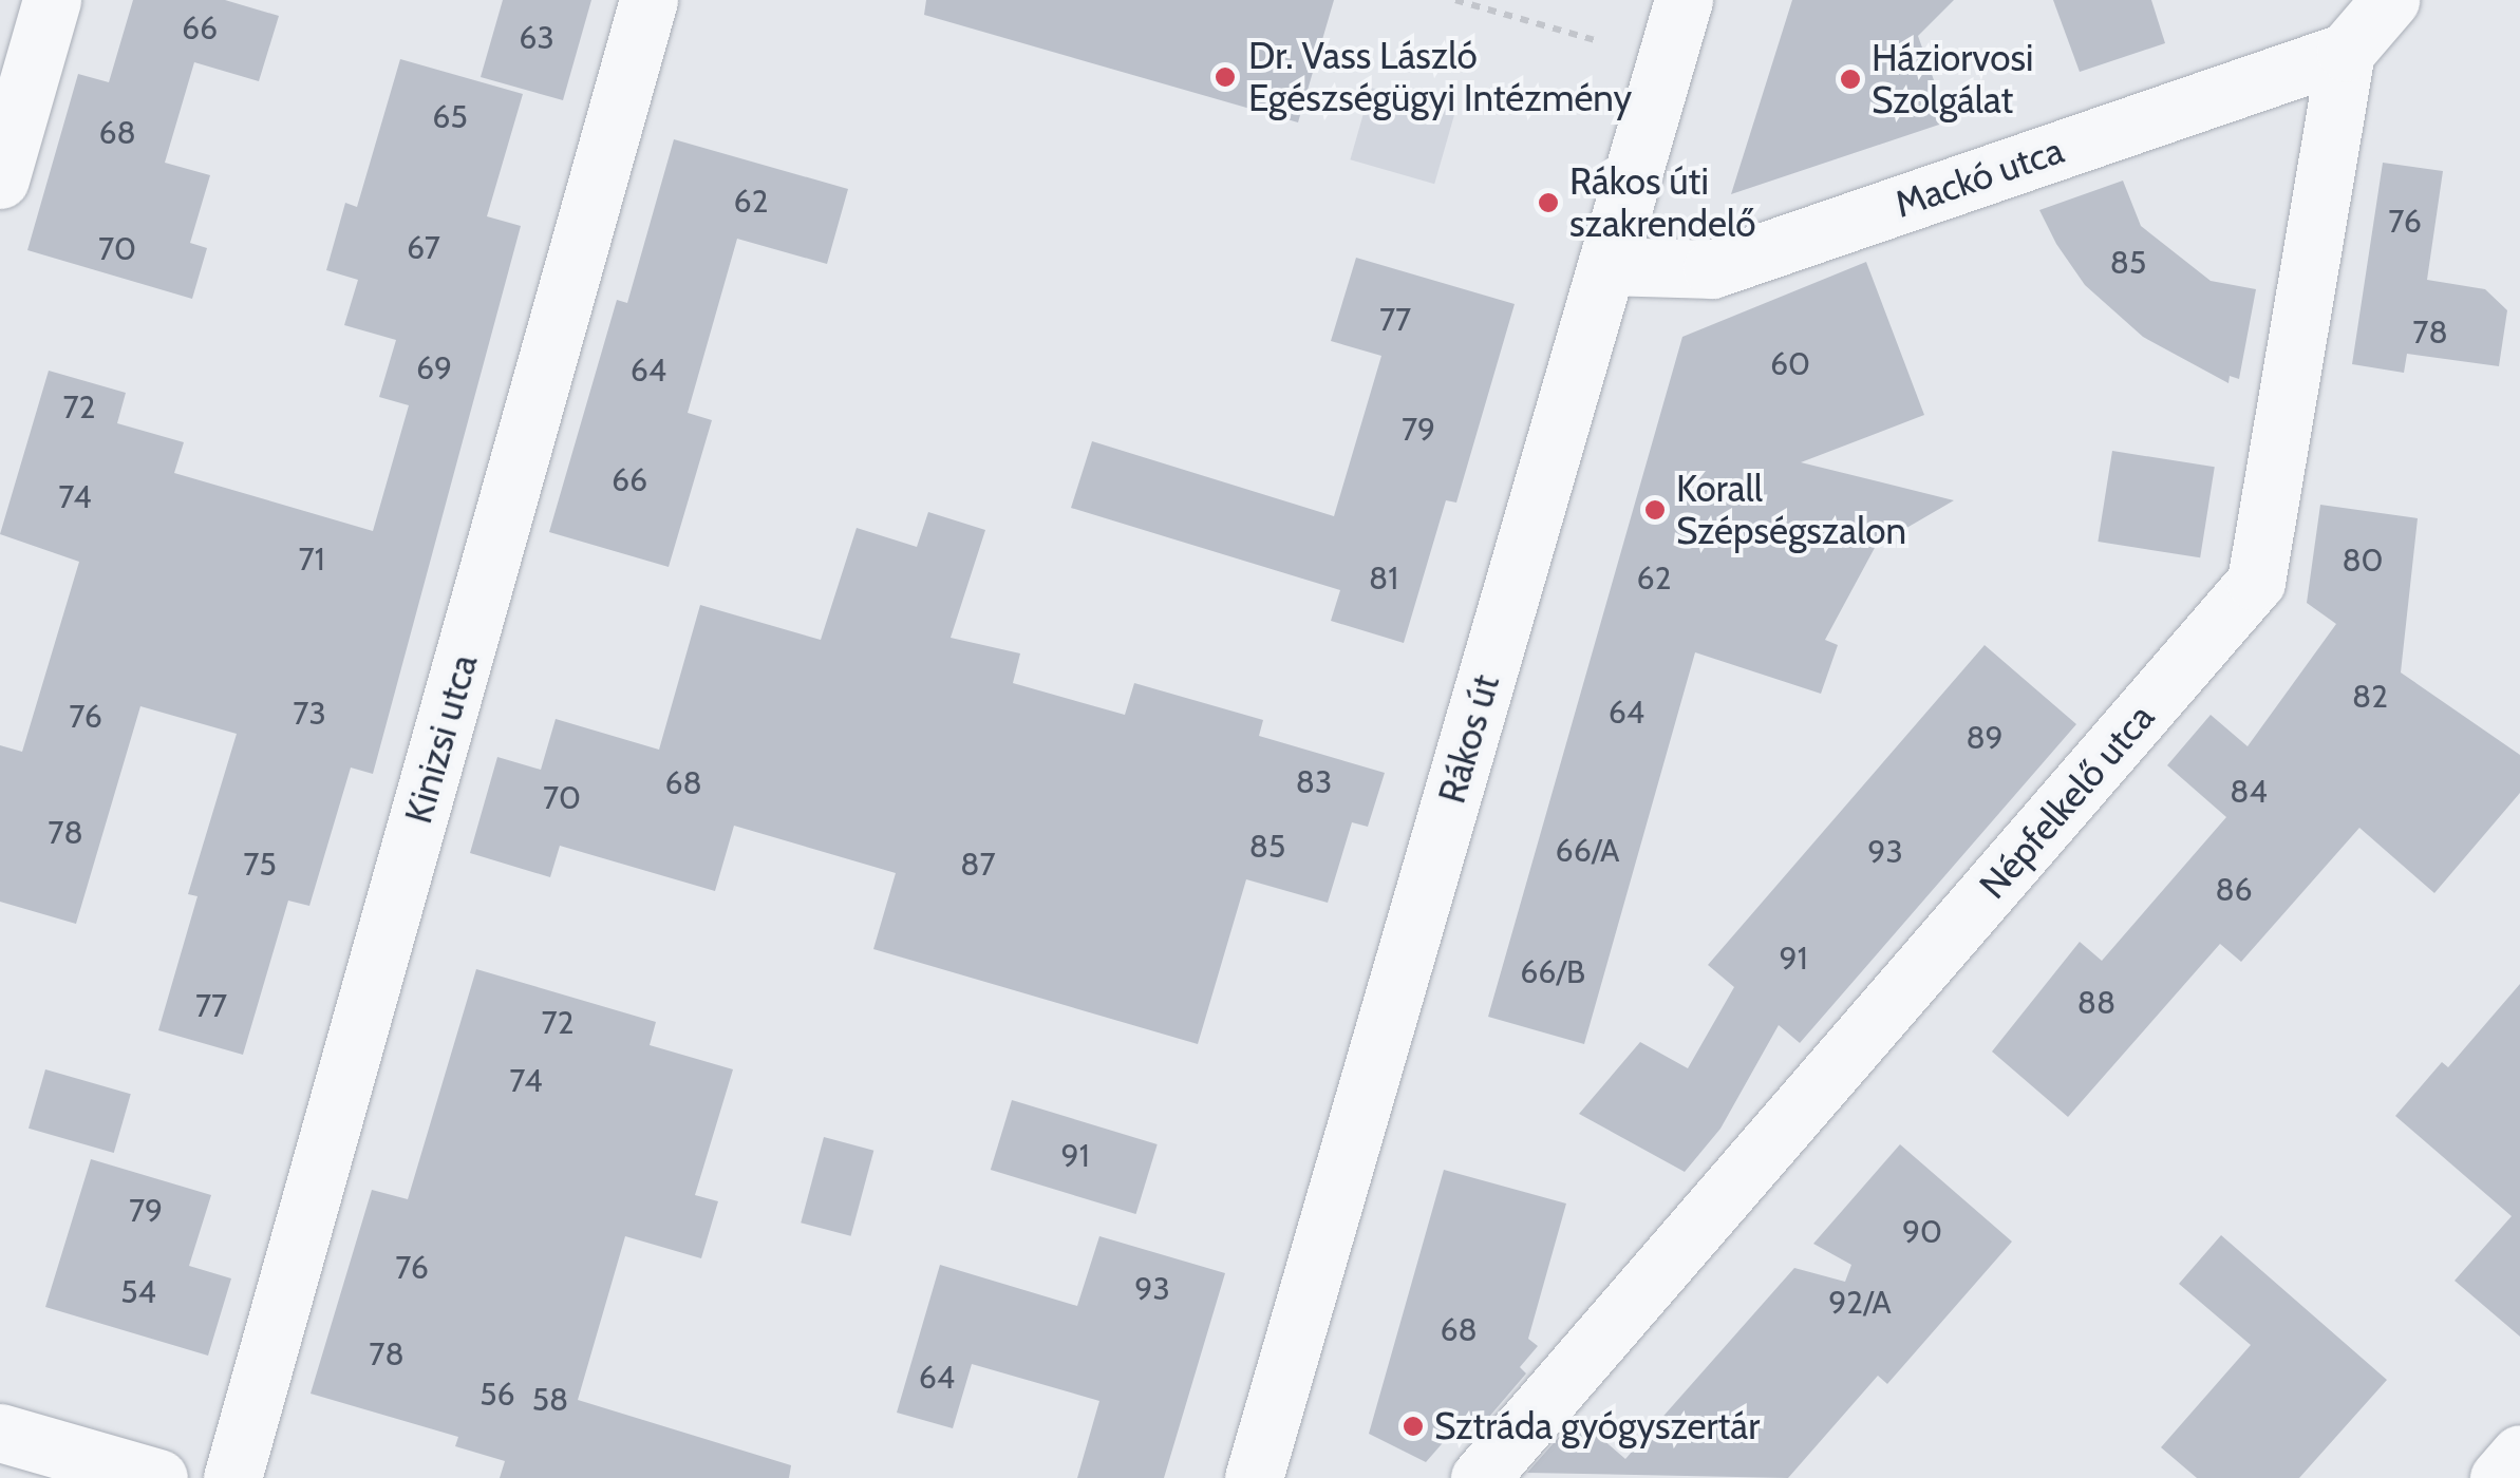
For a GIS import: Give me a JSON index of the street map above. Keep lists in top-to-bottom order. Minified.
{"streets":{"street":["Mackó utca","Kinizsi utca","Rákos út","Népfelkelő utca"]},"crossings":[["Mackó utca","Rákos út"],["Mackó utca","Népfelkelő utca"]],"places":["Dr. Vass László Egészségügyi Intézmény","Háziorvosi Szolgálat","Rákos úti szakrendelő","Korall Szépségszalon","Sztráda gyógyszertár"],"house_numbers":["66","63","65","68","62","76","67","70","85","77","78","60","69","64","72","79","66","74","71","80","81","62","82","64","73","76","89","83","68","84","70","78","85","66/A","93","75","87","86","91","66/B","88","77","72","74","91","79","90","76","93","54","92/A","68","78","64","56","58"]}
